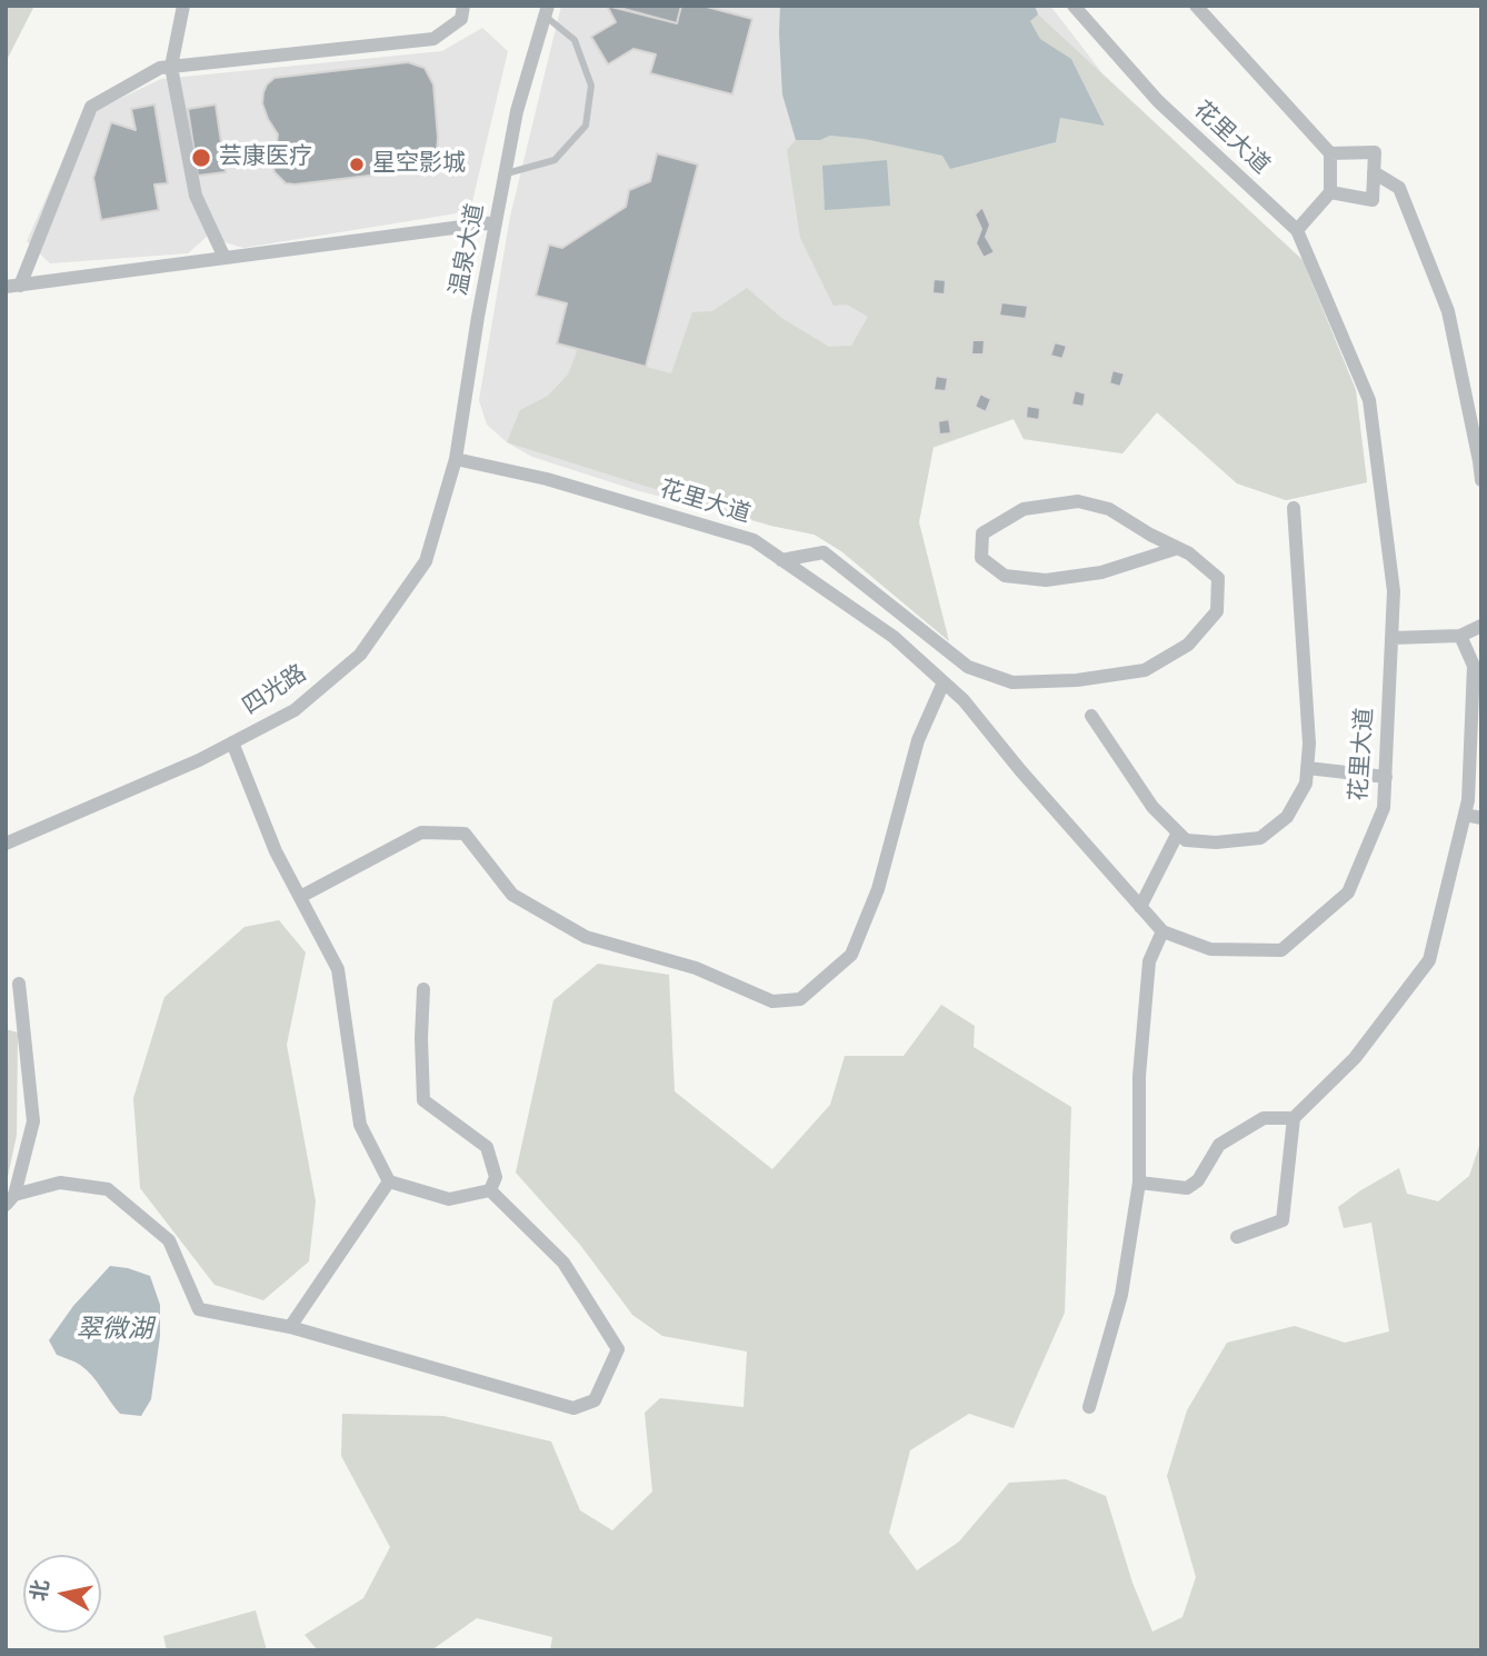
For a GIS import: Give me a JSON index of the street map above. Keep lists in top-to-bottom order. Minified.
{"streets":{"street":["花里大道","温泉大道","四光路"]},"crossings":[["花里大道","温泉大道"],["花里大道","四光路"],["温泉大道","四光路"]],"water":["翠微湖"],"places":["芸康医疗","星空影城"],"north":"left"}
